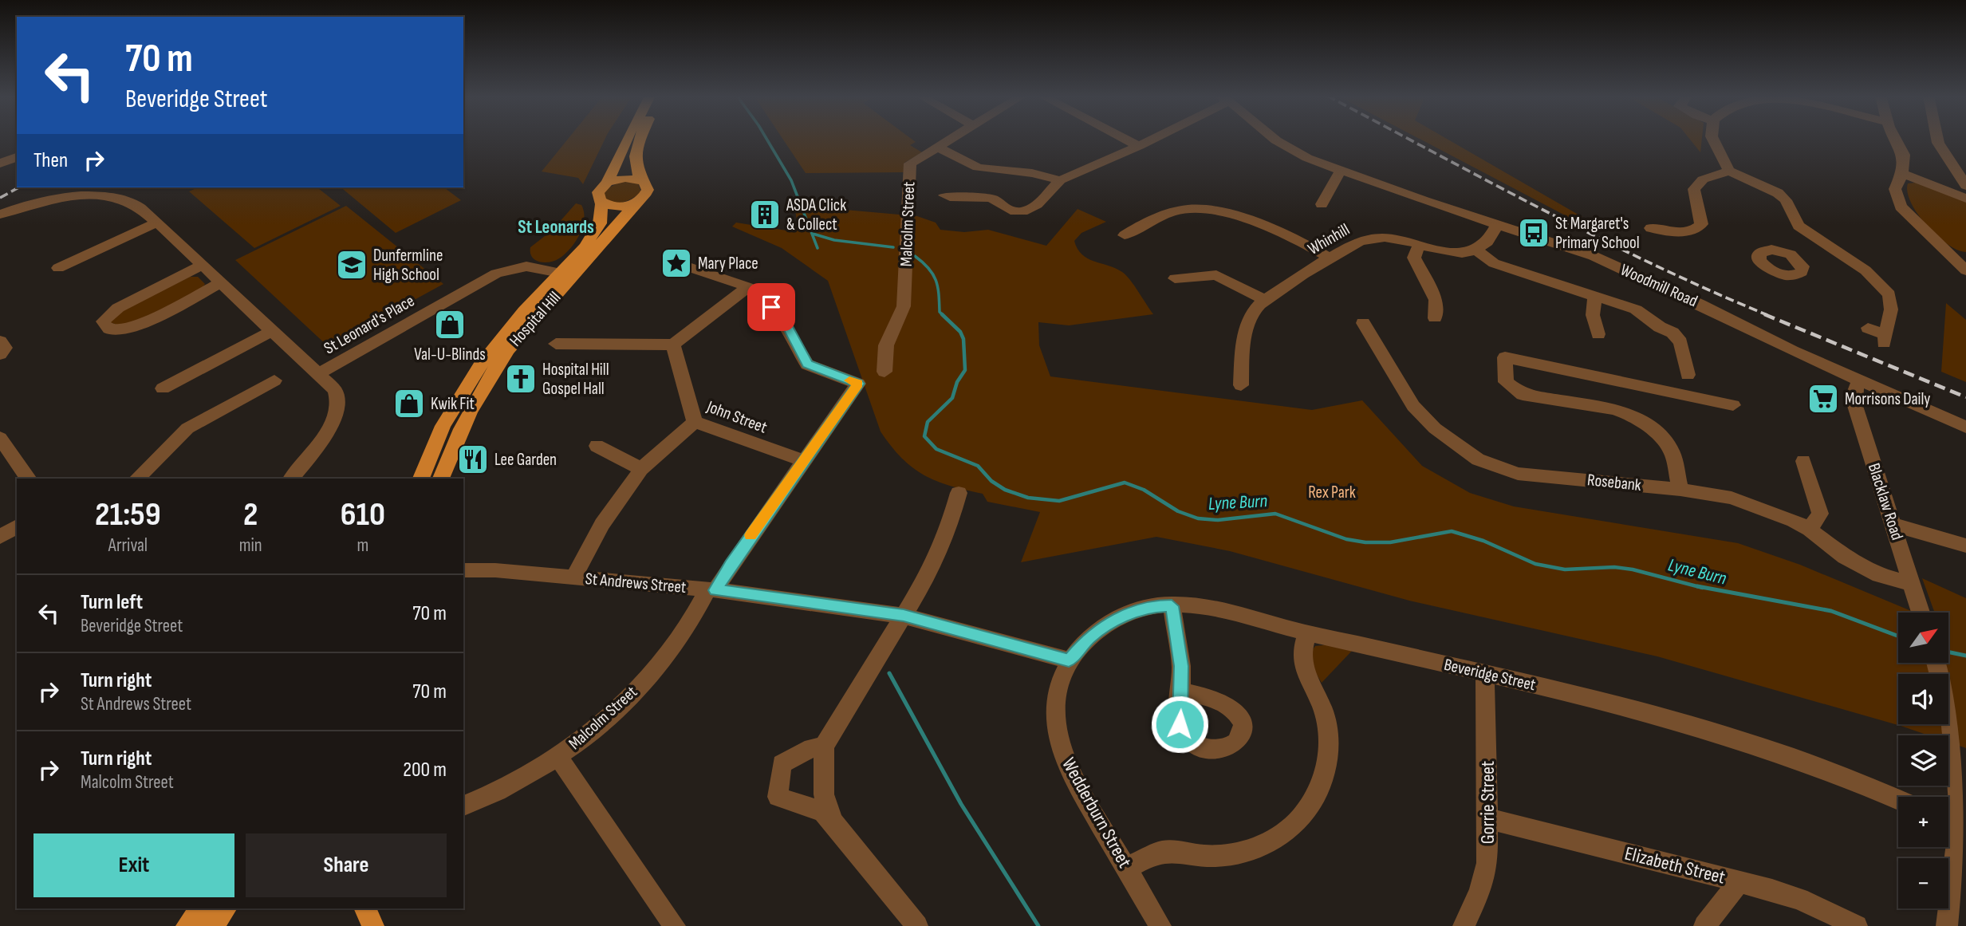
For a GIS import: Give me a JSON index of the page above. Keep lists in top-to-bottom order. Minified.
{"streets":{"main road":["Hospital Hill"],"street":["Malcolm Street","Whinhill","Woodmill Road","St Leonard's Place","John Street","Rosebank","Blacklaw Road","St Andrews Street","Beveridge Street","Gorrie Street","Wedderburn Street","Elizabeth Street"]},"crossings":[["Malcolm Street","John Street"],["Malcolm Street","St Andrews Street"],["Woodmill Road","Blacklaw Road"],["Hospital Hill","St Leonard's Place"],["Rosebank","Blacklaw Road"],["St Andrews Street","Beveridge Street"],["St Andrews Street","Wedderburn Street"],["Beveridge Street","Gorrie Street"],["Beveridge Street","Wedderburn Street"],["Gorrie Street","Elizabeth Street"]],"districts":["St Leonards"],"water":["Lyne Burn"],"parks":["Rex Park"],"places":{"building":["ASDA Click & Collect"],"bus stop":["St Margaret's Primary School"],"place":["Mary Place"],"school or university":["Dunfermline High School"],"shop":["Val-U-Blinds","Kwik Fit"],"church":["Hospital Hill Gospel Hall"],"supermarket":["Morrisons Daily"],"restaurant":["Lee Garden"]},"north":"top right","page":{"turn":["70 m","Beveridge Street"],"then":"Then","eta":["21:59","Arrival","2","min","610","m"],"list":[{"name":"Turn left","note":"Beveridge Street","value":"70 m"},{"name":"Turn right","note":"St Andrews Street","value":"70 m"},{"name":"Turn right","note":"Malcolm Street","value":"200 m"}],"map_buttons":["+","−"],"buttons":["Exit","Share"]}}
